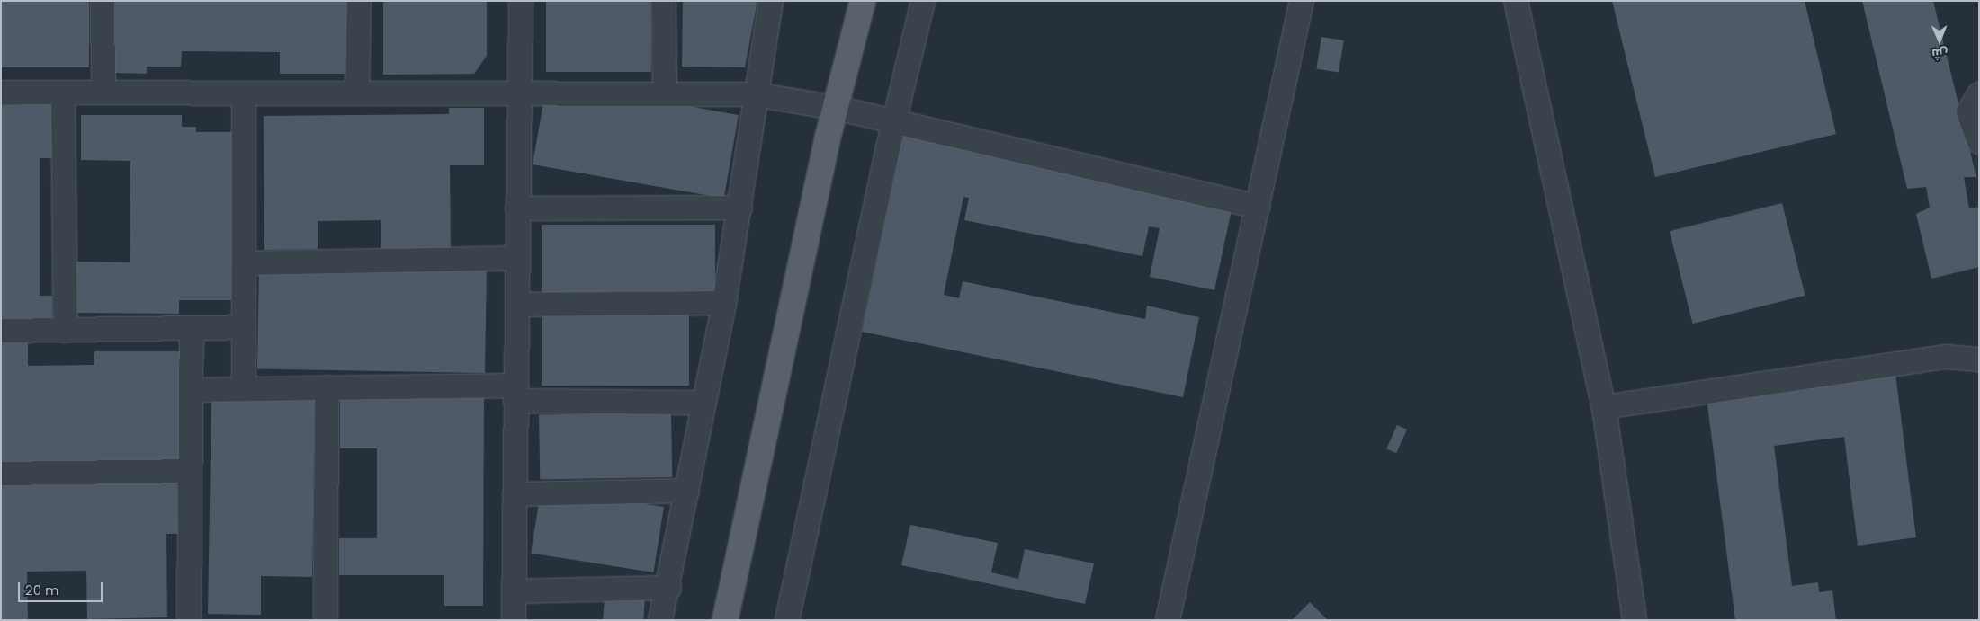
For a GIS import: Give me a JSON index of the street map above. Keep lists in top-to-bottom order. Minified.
{"scale_bar":"20 m","north":"bottom"}
